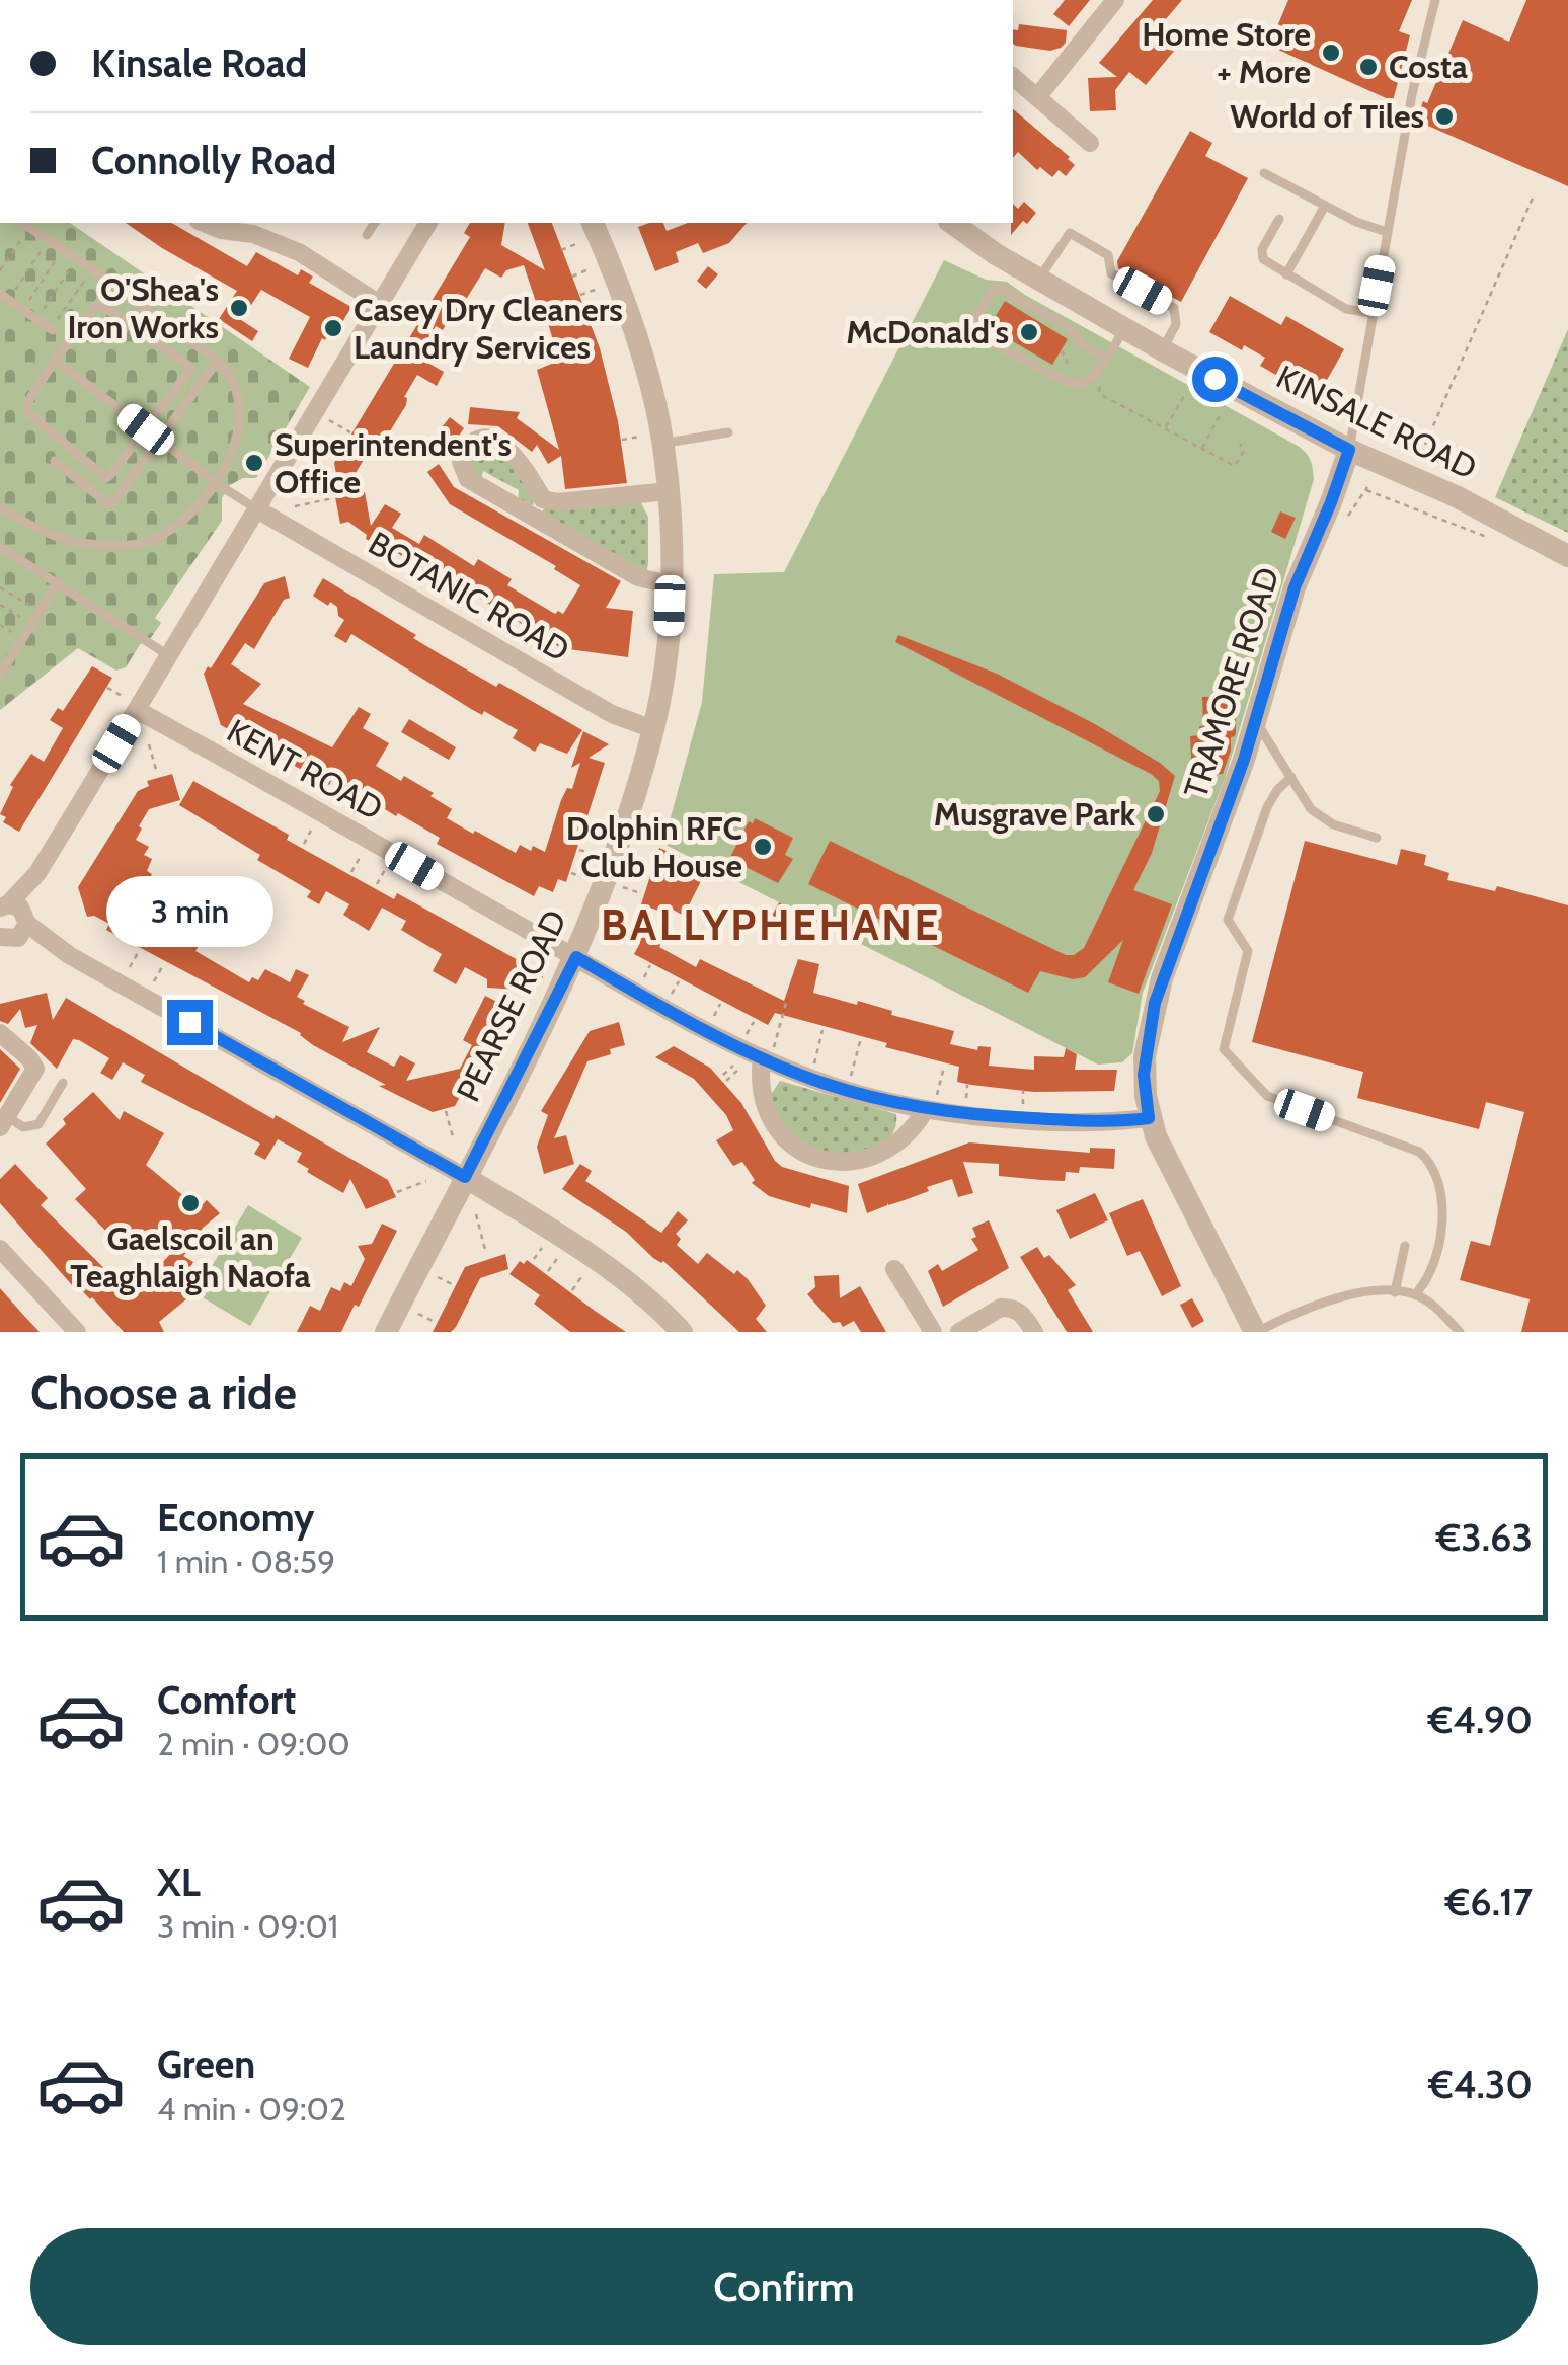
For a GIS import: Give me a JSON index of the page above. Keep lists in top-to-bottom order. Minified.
{"streets":{"street":["KINSALE ROAD","BOTANIC ROAD","TRAMORE ROAD","KENT ROAD","PEARSE ROAD"]},"crossings":[["KINSALE ROAD","TRAMORE ROAD"],["BOTANIC ROAD","PEARSE ROAD"],["TRAMORE ROAD","KENT ROAD"],["KENT ROAD","PEARSE ROAD"]],"districts":["BALLYPHEHANE"],"places":["Home Store + More","Costa","World of Tiles","O'Shea's Iron Works","Casey Dry Cleaners Laundry Services","McDonald's","Superintendent's Office","Musgrave Park","Dolphin RFC Club House","Gaelscoil an Teaghlaigh Naofa"],"page":{"banner":["Kinsale Road","Connolly Road"],"bubble":"3 min","heading":"Choose a ride","list":[{"name":"Economy","note":"1 min · 08:59","value":"€3.63"},{"name":"Comfort","note":"2 min · 09:00","value":"€4.90"},{"name":"XL","note":"3 min · 09:01","value":"€6.17"},{"name":"Green","note":"4 min · 09:02","value":"€4.30"}],"buttons":"Confirm"}}
